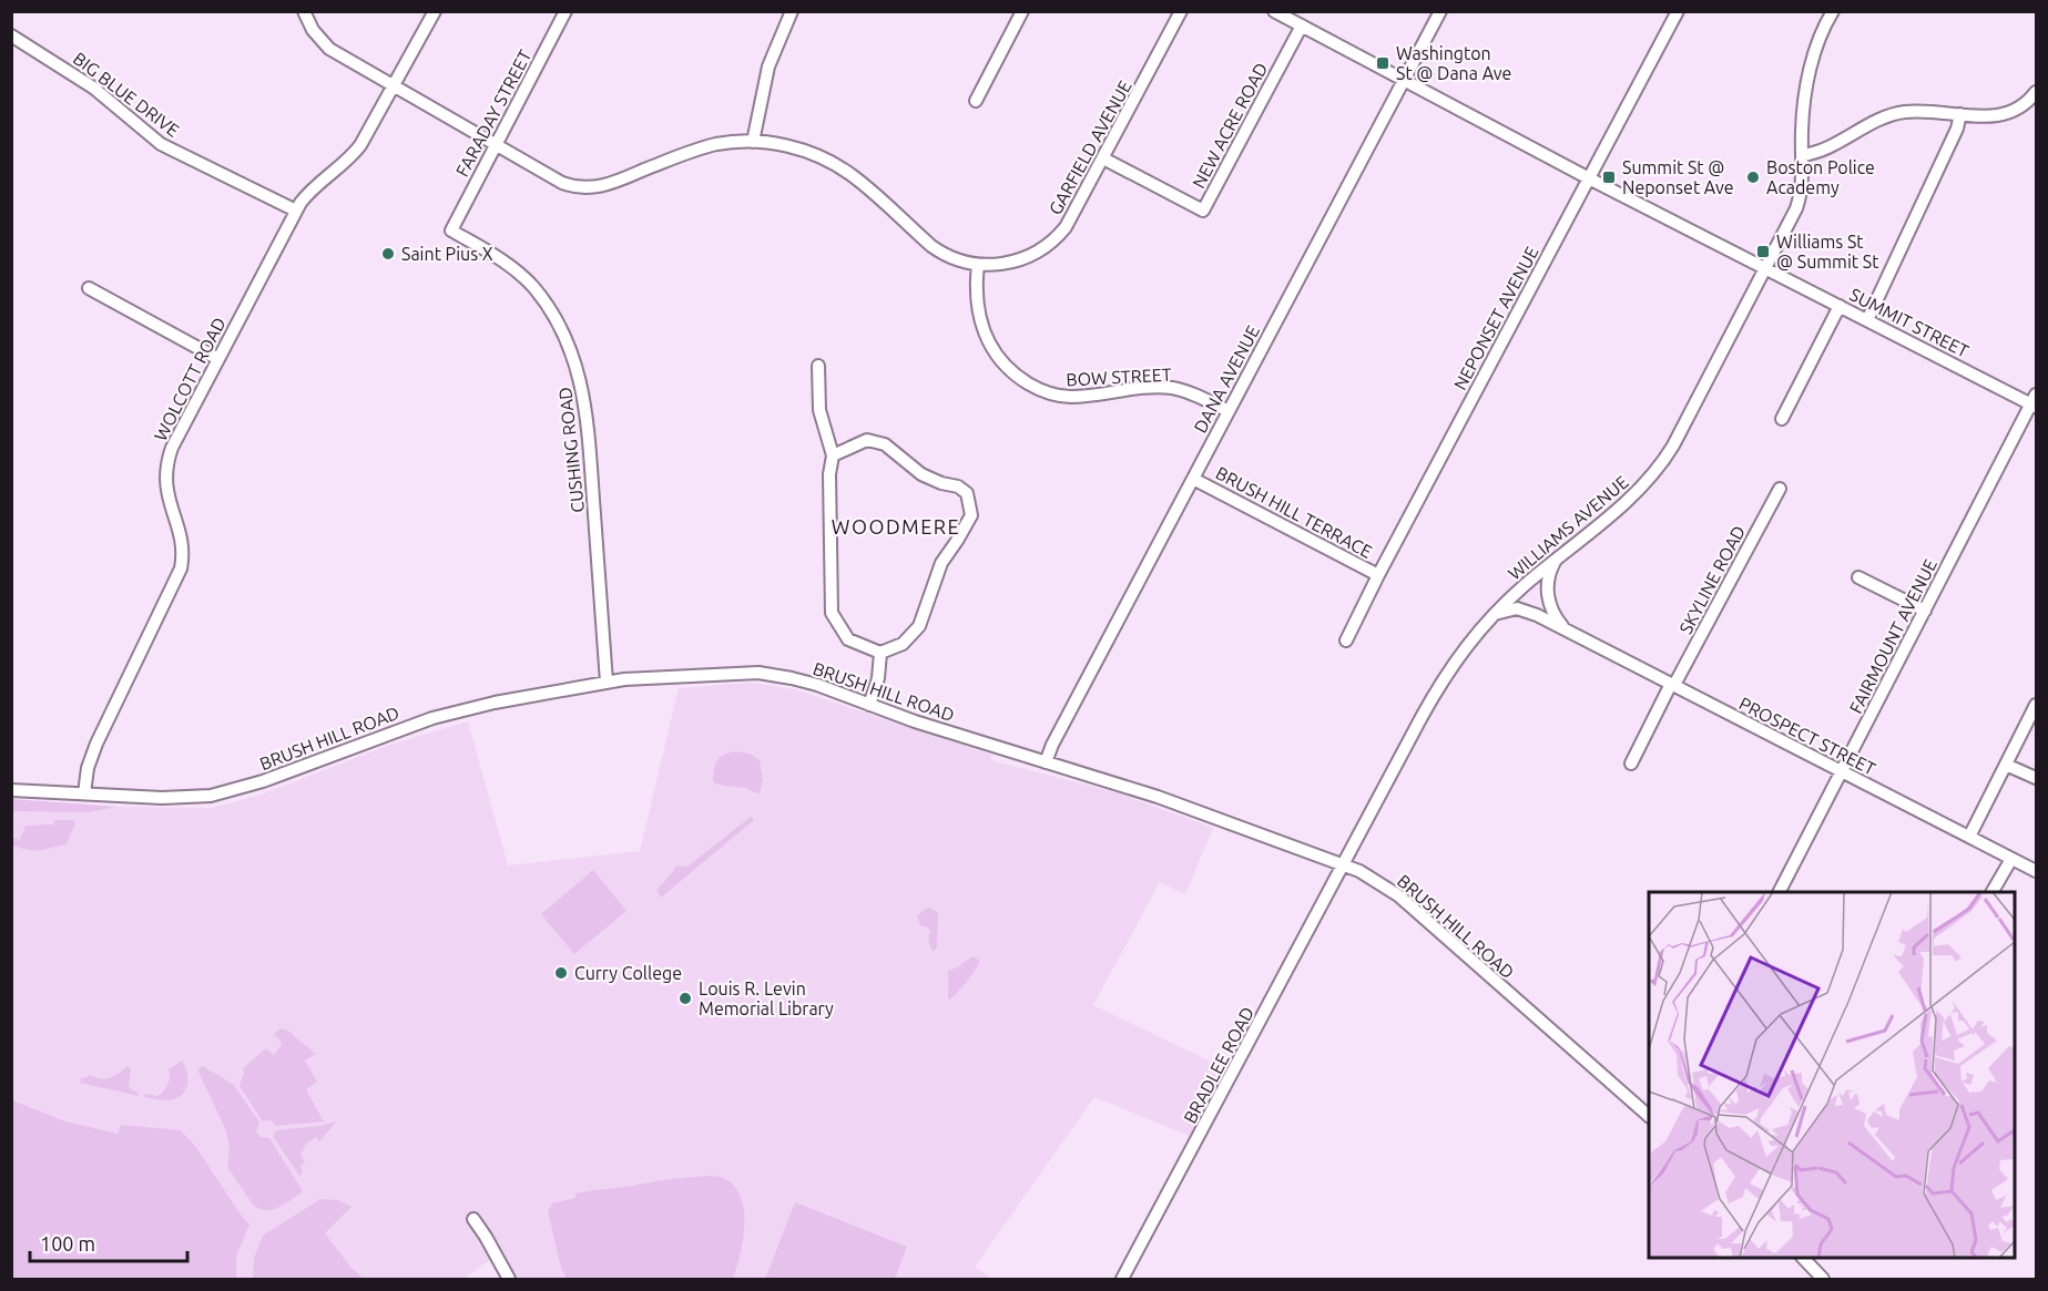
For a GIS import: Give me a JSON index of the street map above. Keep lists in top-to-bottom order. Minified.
{"streets":{"street":["BIG BLUE DRIVE","FARADAY STREET","NEW ACRE ROAD","GARFIELD AVENUE","NEPONSET AVENUE","SUMMIT STREET","BOW STREET","WOLCOTT ROAD","DANA AVENUE","CUSHING ROAD","BRUSH HILL TERRACE","WILLIAMS AVENUE","SKYLINE ROAD","FAIRMOUNT AVENUE","BRUSH HILL ROAD","PROSPECT STREET","BRADLEE ROAD"]},"crossings":[["BIG BLUE DRIVE","WOLCOTT ROAD"],["FARADAY STREET","GARFIELD AVENUE"],["FARADAY STREET","CUSHING ROAD"],["NEW ACRE ROAD","GARFIELD AVENUE"],["NEW ACRE ROAD","SUMMIT STREET"],["GARFIELD AVENUE","BOW STREET"],["GARFIELD AVENUE","WOLCOTT ROAD"],["NEPONSET AVENUE","SUMMIT STREET"],["NEPONSET AVENUE","BRUSH HILL TERRACE"],["SUMMIT STREET","DANA AVENUE"],["SUMMIT STREET","WILLIAMS AVENUE"],["SUMMIT STREET","FAIRMOUNT AVENUE"],["BOW STREET","DANA AVENUE"],["WOLCOTT ROAD","BRUSH HILL ROAD"],["DANA AVENUE","BRUSH HILL TERRACE"],["DANA AVENUE","BRUSH HILL ROAD"],["CUSHING ROAD","BRUSH HILL ROAD"],["WILLIAMS AVENUE","BRUSH HILL ROAD"],["WILLIAMS AVENUE","PROSPECT STREET"],["WILLIAMS AVENUE","BRADLEE ROAD"],["SKYLINE ROAD","PROSPECT STREET"],["FAIRMOUNT AVENUE","PROSPECT STREET"],["BRUSH HILL ROAD","BRADLEE ROAD"]],"districts":["WOODMERE"],"places":{"transit":["Washington St @ Dana Ave","Summit St @ Neponset Ave","Williams St @ Summit St"],"other":["Boston Police Academy","Saint Pius X","Curry College","Louis R. Levin Memorial Library"]},"scale_bar":"100 m"}
